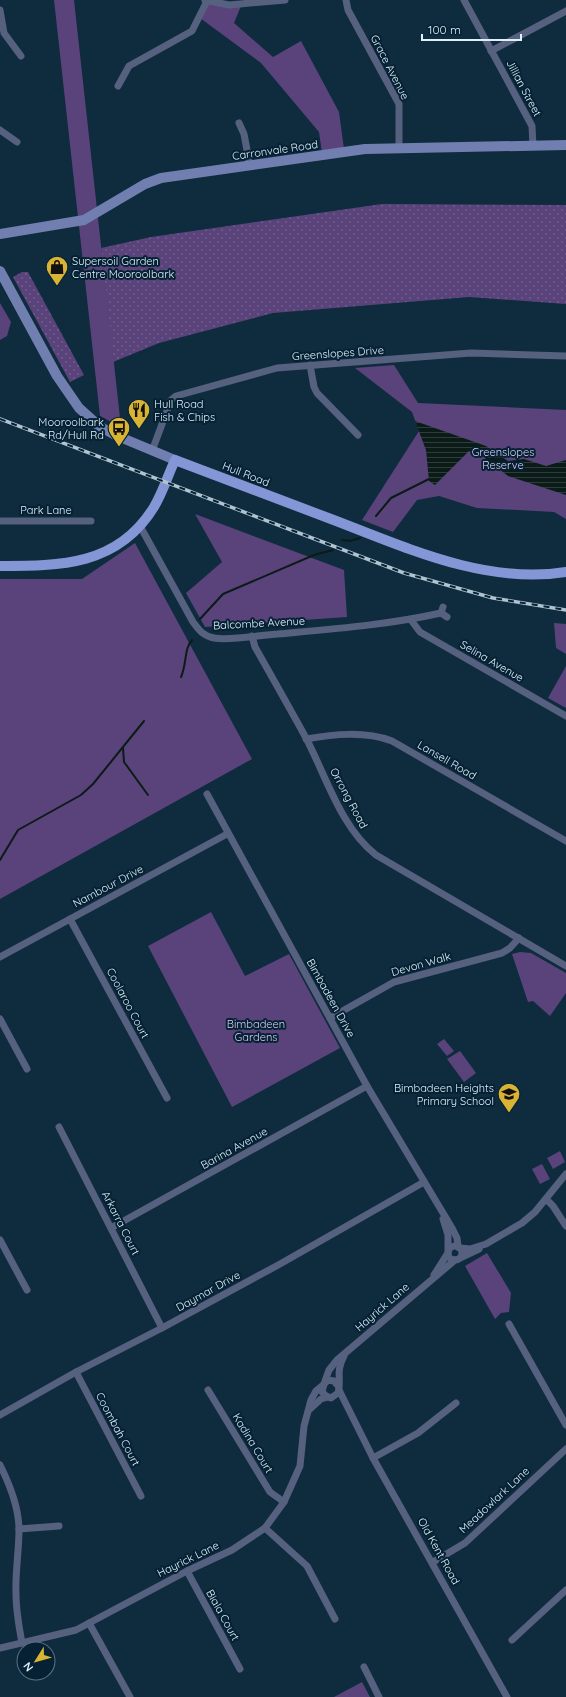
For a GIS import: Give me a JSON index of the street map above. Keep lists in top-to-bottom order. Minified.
{"streets":{"main road":["Hull Road"],"street":["Grace Avenue","Jillian Street","Carronvale Road","Greenslopes Drive","Park Lane","Balcombe Avenue","Selina Avenue","Lansell Road","Orrong Road","Nambour Drive","Devon Walk","Bimbadeen Drive","Coolaroo Court","Barina Avenue","Arkarra Court","Daymar Drive","Hayrick Lane","Coombah Court","Kadina Court","Meadowlark Lane","Old Kent Road","Biala Court"]},"crossings":[["Grace Avenue","Carronvale Road"],["Jillian Street","Carronvale Road"],["Greenslopes Drive","Hull Road"],["Balcombe Avenue","Selina Avenue"],["Balcombe Avenue","Orrong Road"],["Lansell Road","Orrong Road"],["Orrong Road","Devon Walk"],["Nambour Drive","Bimbadeen Drive"],["Nambour Drive","Coolaroo Court"],["Devon Walk","Bimbadeen Drive"],["Bimbadeen Drive","Barina Avenue"],["Bimbadeen Drive","Daymar Drive"],["Bimbadeen Drive","Hayrick Lane"],["Barina Avenue","Arkarra Court"],["Arkarra Court","Daymar Drive"],["Daymar Drive","Coombah Court"],["Hayrick Lane","Kadina Court"],["Hayrick Lane","Old Kent Road"],["Hayrick Lane","Biala Court"],["Meadowlark Lane","Old Kent Road"]],"parks":["Greenslopes Reserve","Bimbadeen Gardens"],"places":{"shop":["Supersoil Garden Centre Mooroolbark"],"restaurant":["Hull Road Fish & Chips"],"bus stop":["Mooroolbark Rd/Hull Rd"],"school or university":["Bimbadeen Heights Primary School"]},"scale_bar":"100 m","north":"bottom left"}
